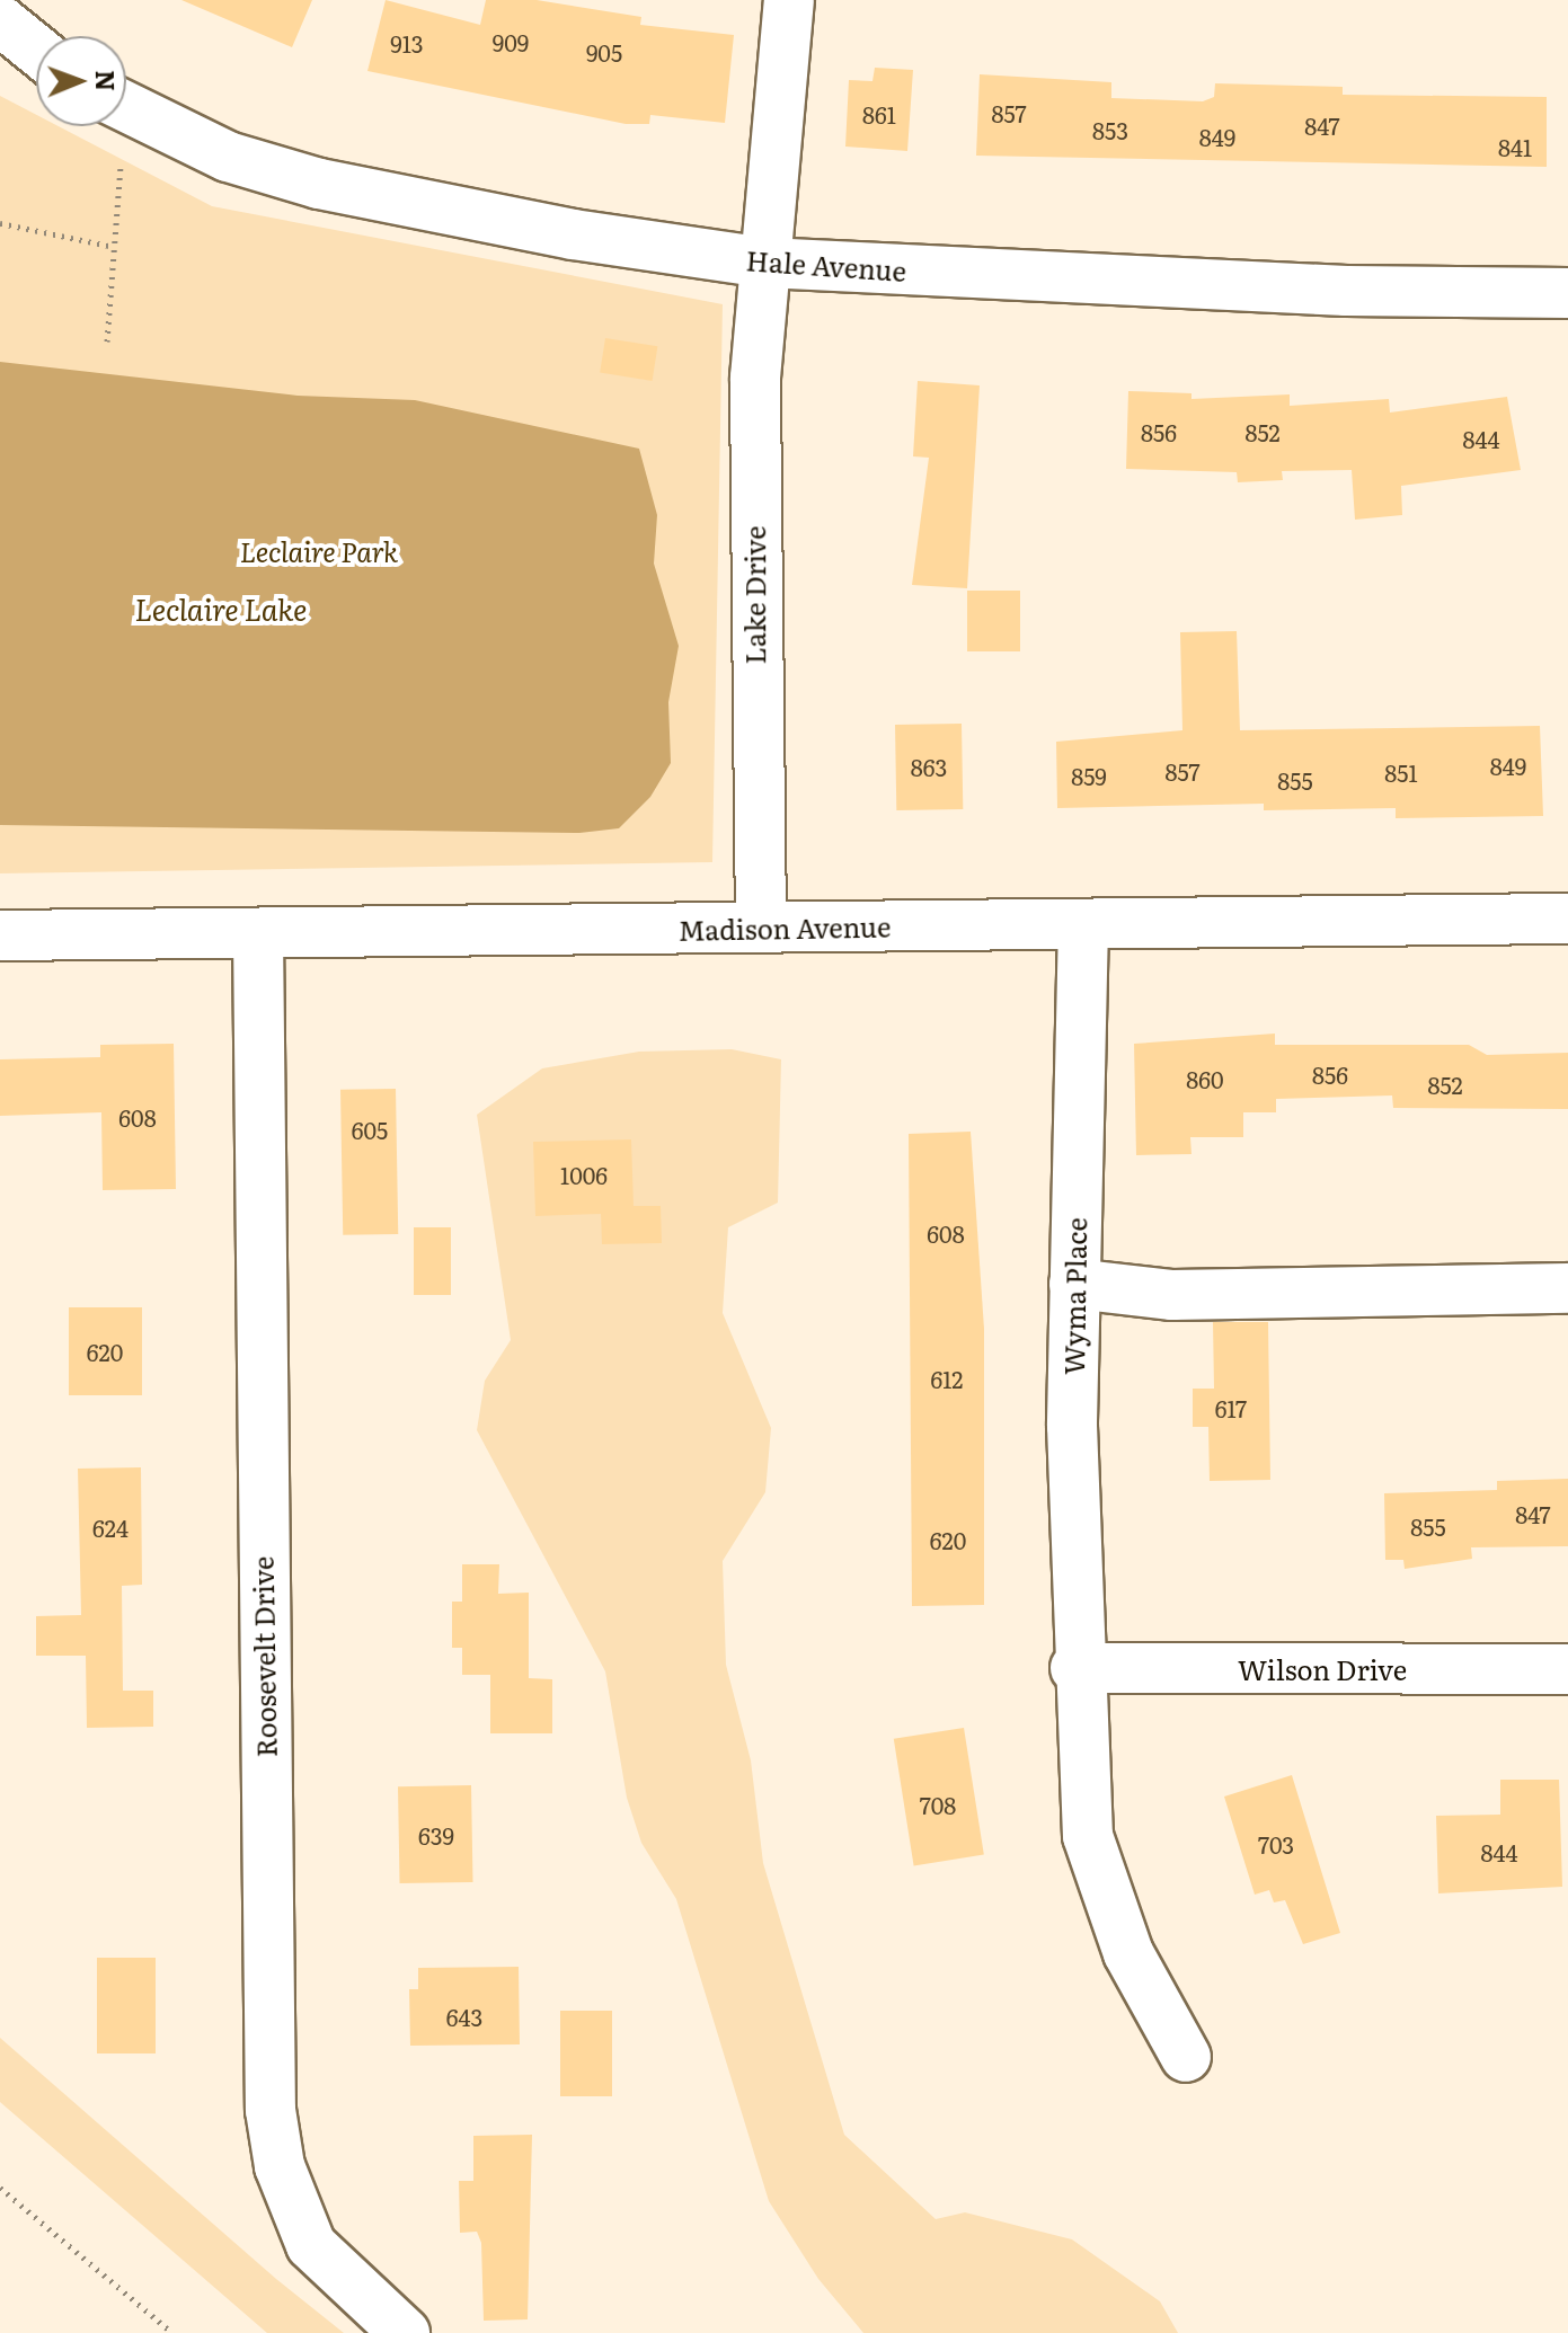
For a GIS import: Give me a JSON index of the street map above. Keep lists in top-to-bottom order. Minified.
{"streets":{"street":["Hale Avenue","Lake Drive","Madison Avenue","Wyma Place","Roosevelt Drive","Wilson Drive"]},"crossings":[["Hale Avenue","Lake Drive"],["Lake Drive","Madison Avenue"],["Madison Avenue","Wyma Place"],["Madison Avenue","Roosevelt Drive"],["Wyma Place","Wilson Drive"]],"water":["Leclaire Lake"],"parks":["Leclaire Park"],"house_numbers":["909","913","905","857","861","847","853","849","841","856","852","844","849","863","857","851","859","855","856","860","852","608","605","1006","608","620","612","617","847","855","624","620","708","639","703","844","643"],"north":"right"}
